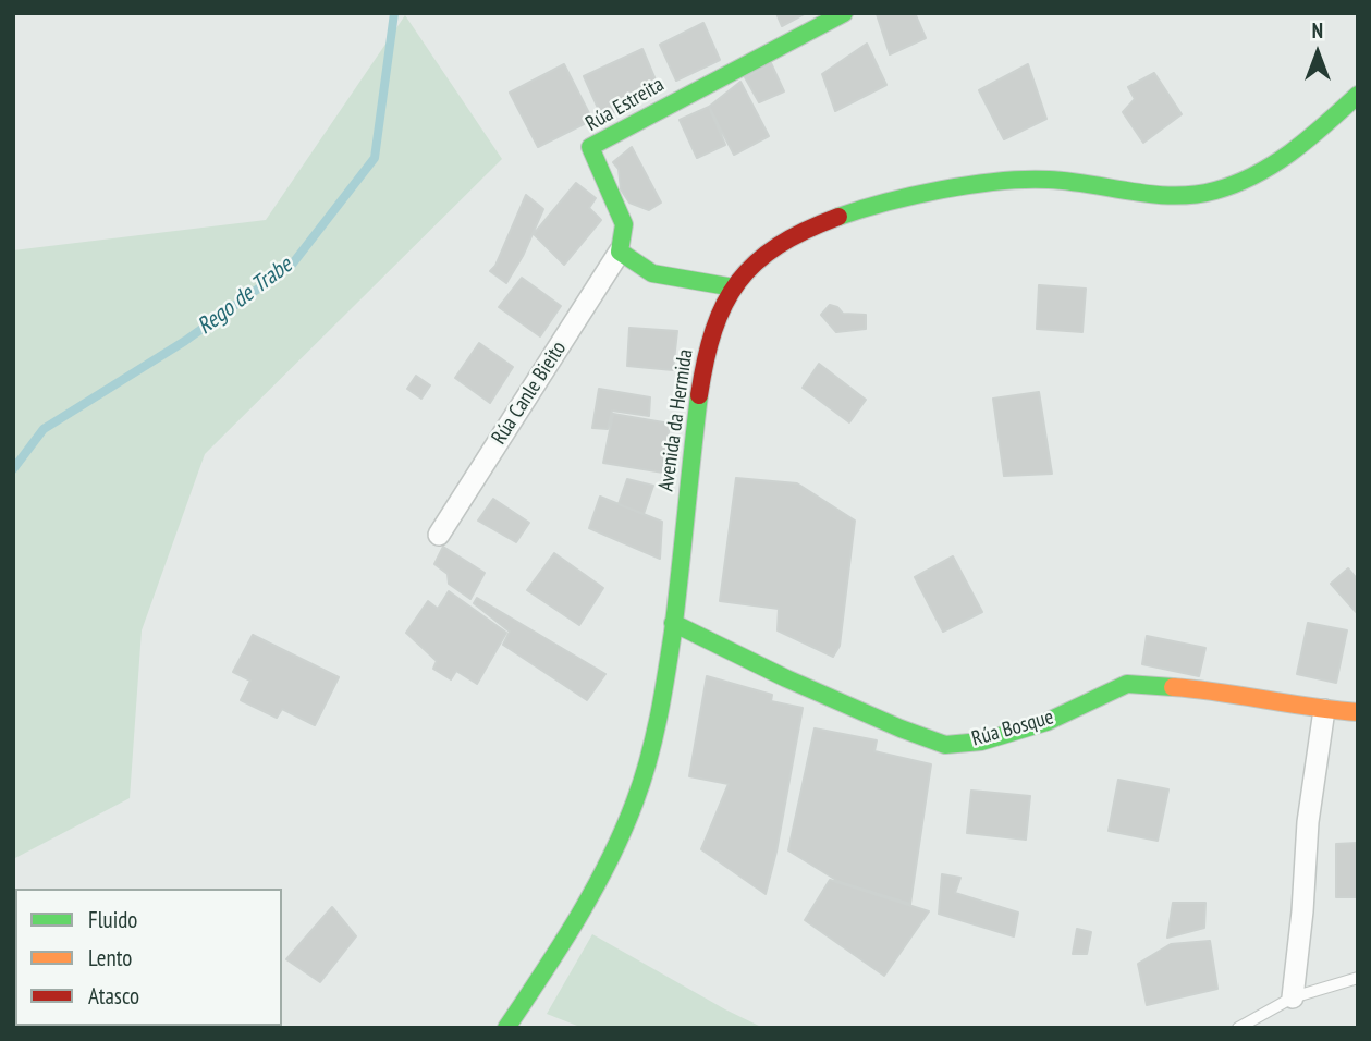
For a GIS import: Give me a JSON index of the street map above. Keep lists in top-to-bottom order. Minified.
{"streets":{"street":["Rúa Estreita","Rúa Canle Bieito","Avenida da Hermida","Rúa Bosque"]},"crossings":[["Rúa Estreita","Rúa Canle Bieito"],["Avenida da Hermida","Rúa Bosque"]],"water":["Rego de Trabe"],"legend":["Fluido","Lento","Atasco"],"north":"top"}
